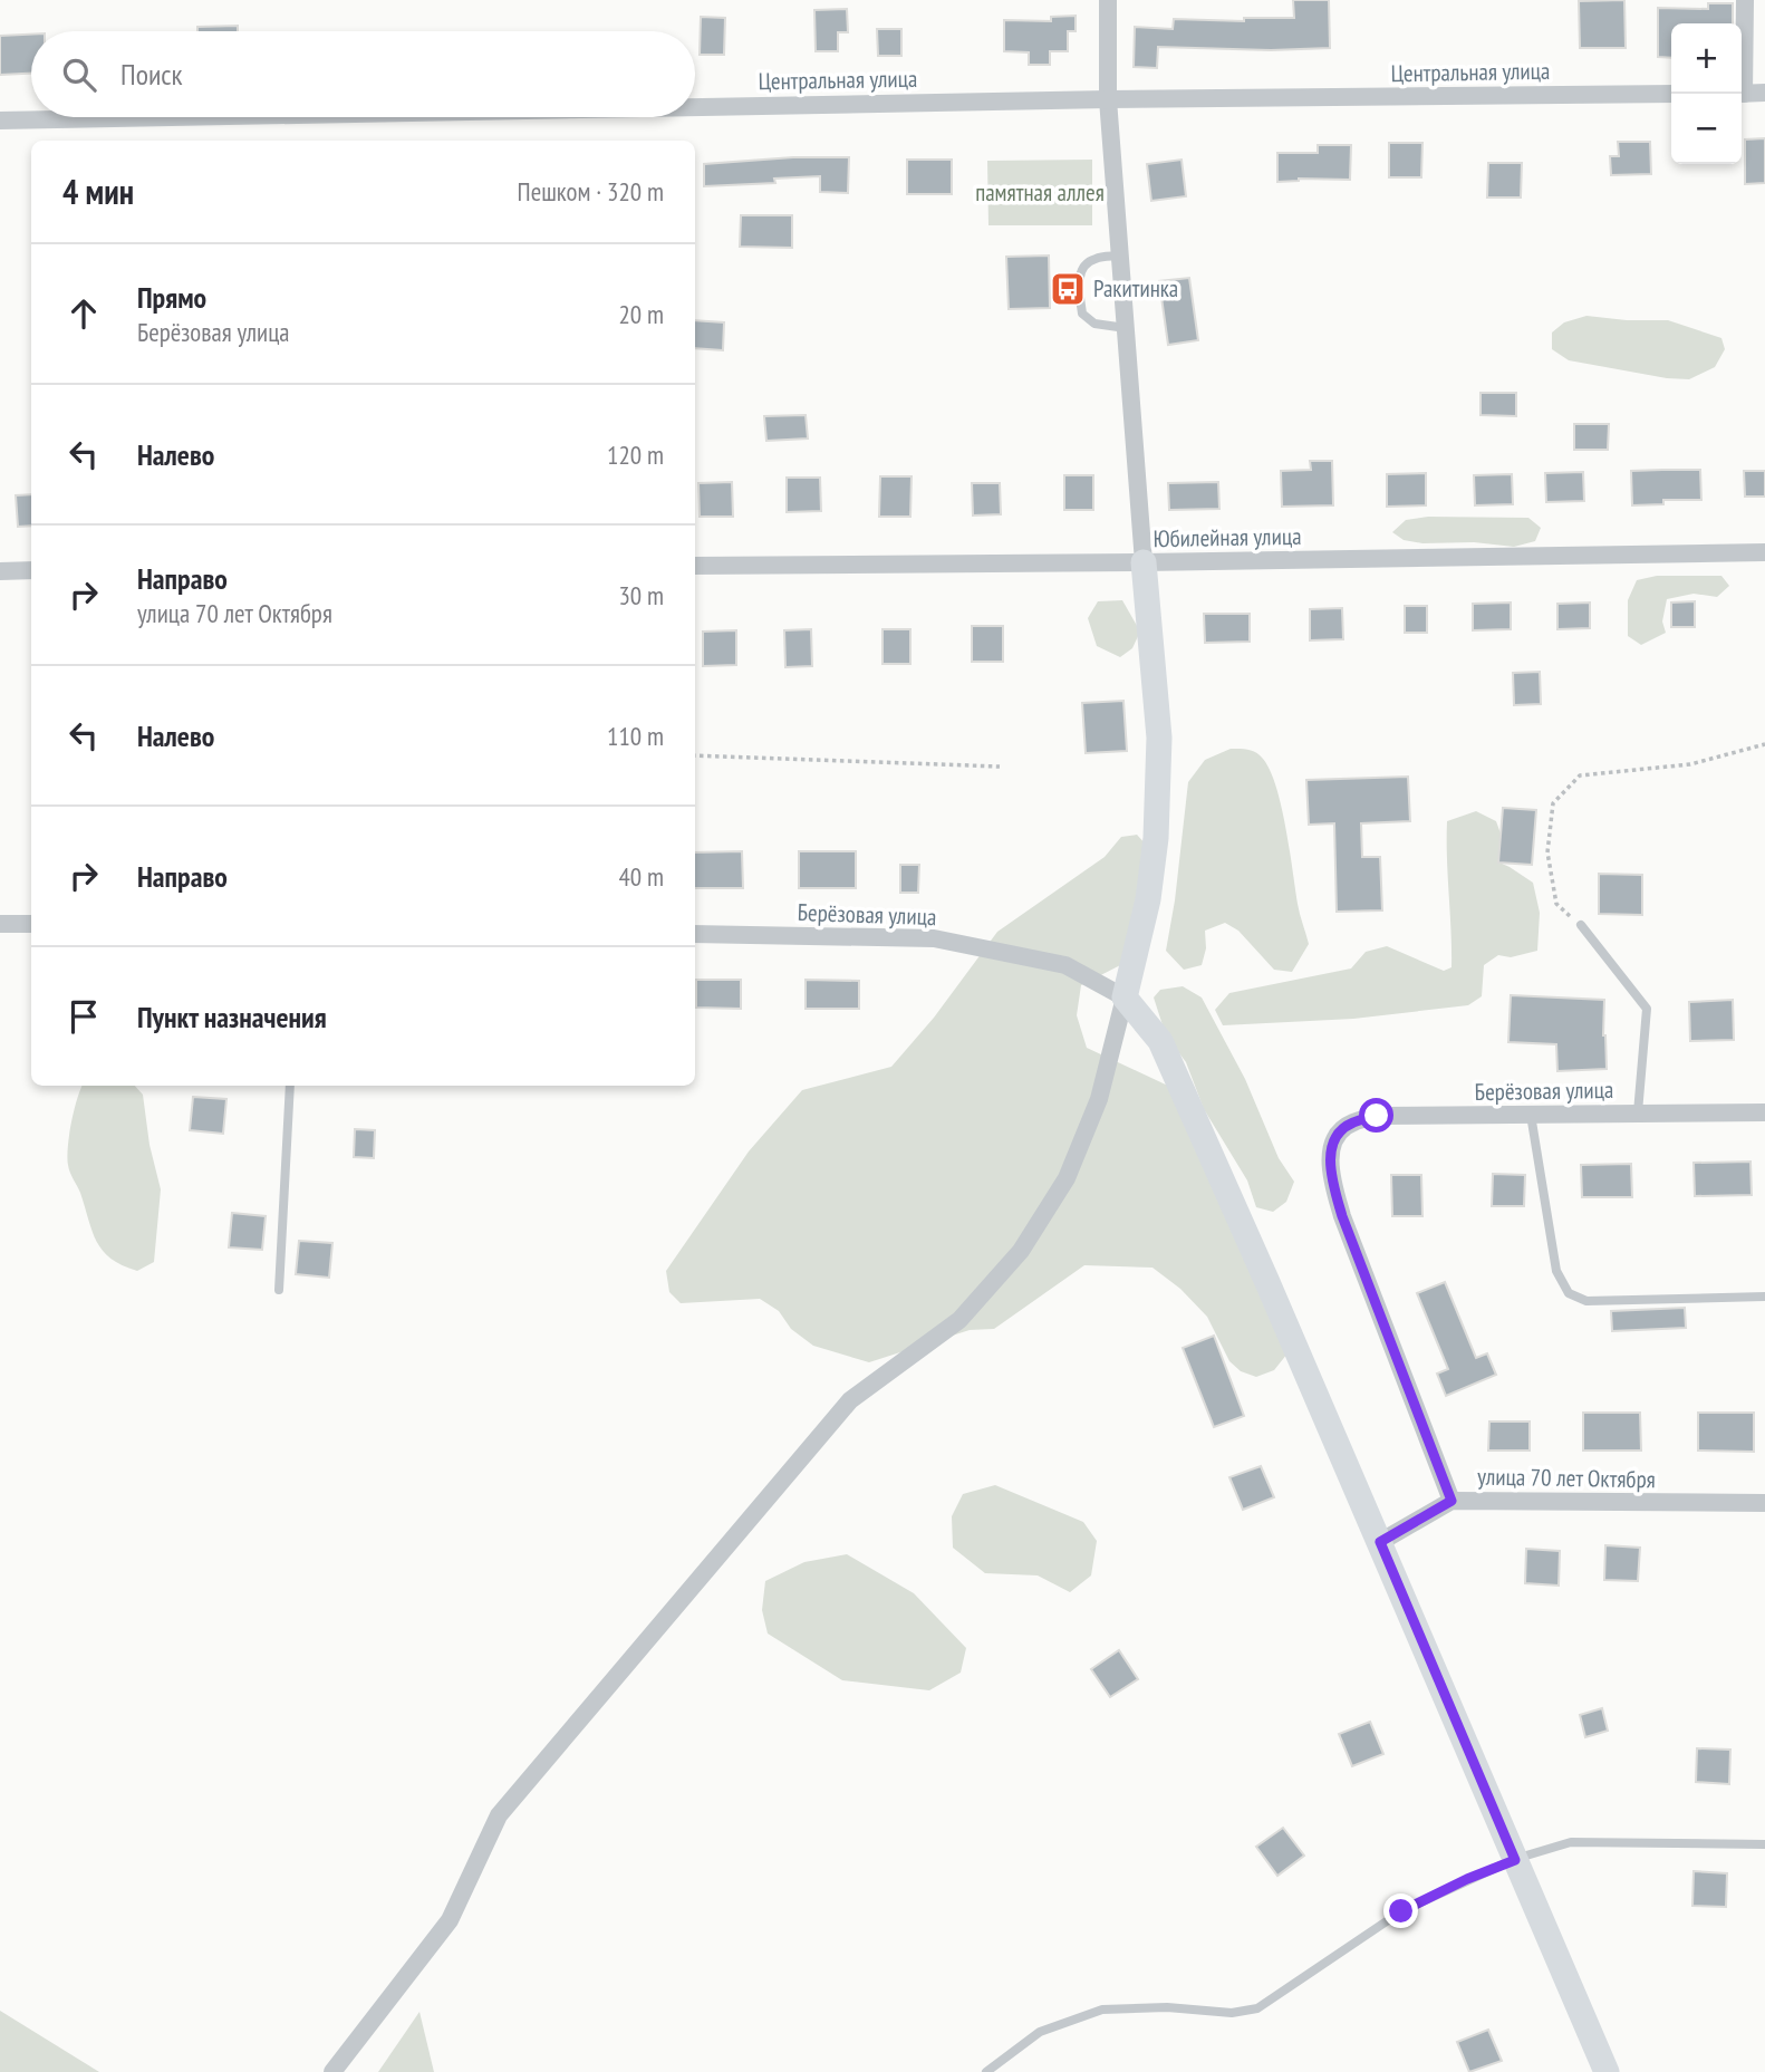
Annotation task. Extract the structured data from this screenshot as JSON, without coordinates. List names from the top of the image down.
{
  "streets": {
    "street": [
      "Центральная улица",
      "Юбилейная улица",
      "Берёзовая улица",
      "улица 70 лет Октября"
    ]
  },
  "crossings": [
    ["Берёзовая улица", "улица 70 лет Октября"]
  ],
  "parks": ["памятная аллея"],
  "places": {
    "bus stop": ["Ракитинка"]
  },
  "page": {
    "map_buttons": ["+", "−"],
    "search": "Поиск",
    "heading": ["4 мин", "Пешком · 320 m"],
    "list": [
      ["Прямо", "Берёзовая улица", "20 m"],
      ["Налево", "120 m"],
      ["Направо", "улица 70 лет Октября", "30 m"],
      ["Налево", "110 m"],
      ["Направо", "40 m"],
      "Пункт назначения"
    ]
  }
}
